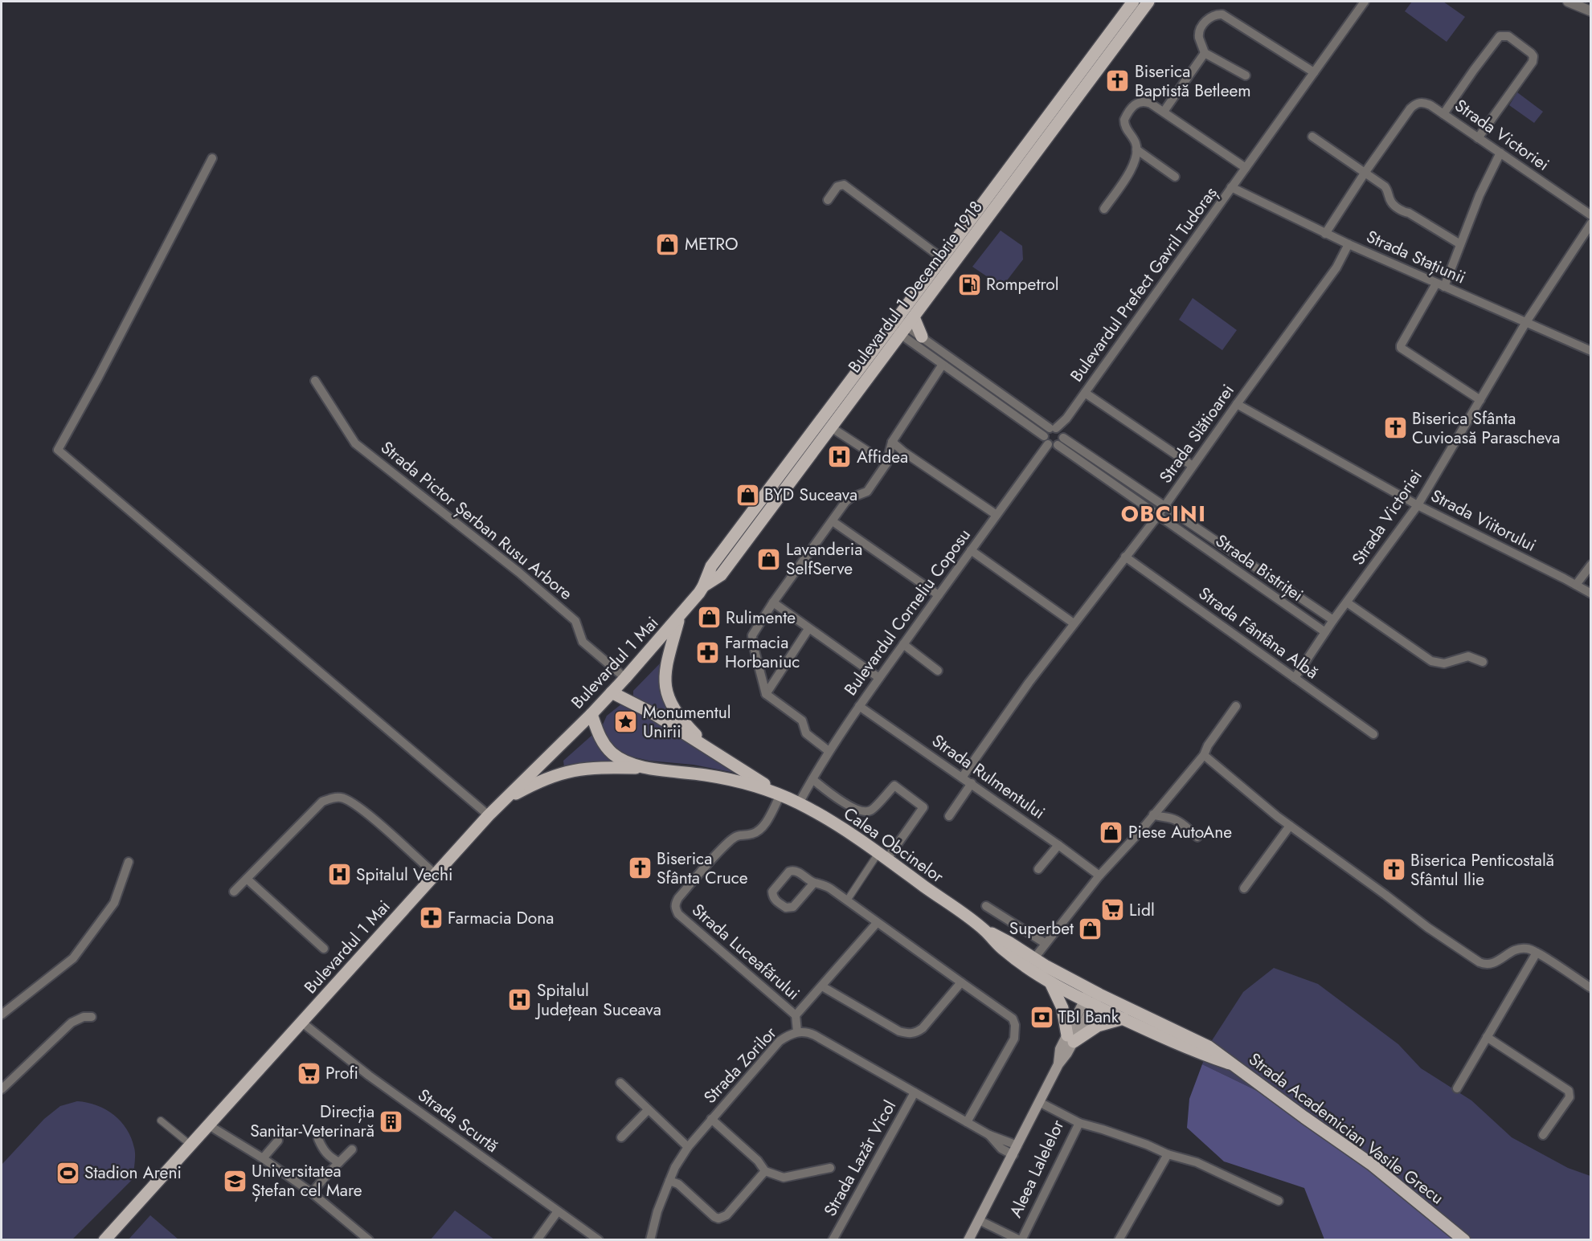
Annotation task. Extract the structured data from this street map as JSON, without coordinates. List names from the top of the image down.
{
  "streets": {
    "main road": [
      "Bulevardul 1 Decembrie 1918",
      "Bulevardul 1 Mai",
      "Calea Obcinelor",
      "Strada Academician Vasile Grecu"
    ],
    "street": [
      "Strada Victoriei",
      "Strada Stațiunii",
      "Bulevardul Prefect Gavril Tudoraș",
      "Strada Slătioarei",
      "Strada Pictor Șerban Rusu Arbore",
      "Strada Viitorului",
      "Strada Bistriței",
      "Bulevardul Corneliu Coposu",
      "Strada Fântâna Albă",
      "Strada Rulmentului",
      "Strada Luceafărului",
      "Strada Zorilor",
      "Strada Scurtă",
      "Strada Lazăr Vicol",
      "Aleea Lalelelor"
    ]
  },
  "crossings": [
    ["Strada Victoriei", "Strada Stațiunii"],
    ["Strada Victoriei", "Strada Viitorului"],
    ["Strada Victoriei", "Strada Bistriței"],
    ["Strada Victoriei", "Strada Fântâna Albă"],
    ["Strada Stațiunii", "Bulevardul Prefect Gavril Tudoraș"],
    ["Strada Stațiunii", "Strada Slătioarei"],
    ["Bulevardul Prefect Gavril Tudoraș", "Strada Bistriței"],
    ["Bulevardul Prefect Gavril Tudoraș", "Bulevardul Corneliu Coposu"],
    ["Bulevardul 1 Decembrie 1918", "Strada Bistriței"],
    ["Bulevardul 1 Decembrie 1918", "Bulevardul 1 Mai"],
    ["Strada Slătioarei", "Strada Viitorului"],
    ["Strada Slătioarei", "Strada Bistriței"],
    ["Strada Slătioarei", "Strada Fântâna Albă"],
    ["Strada Slătioarei", "Strada Rulmentului"],
    ["Strada Pictor Șerban Rusu Arbore", "Bulevardul 1 Mai"],
    ["Strada Bistriței", "Bulevardul Corneliu Coposu"],
    ["Bulevardul Corneliu Coposu", "Strada Rulmentului"],
    ["Bulevardul Corneliu Coposu", "Calea Obcinelor"],
    ["Bulevardul 1 Mai", "Calea Obcinelor"],
    ["Bulevardul 1 Mai", "Strada Scurtă"],
    ["Calea Obcinelor", "Strada Luceafărului"],
    ["Calea Obcinelor", "Strada Academician Vasile Grecu"],
    ["Strada Luceafărului", "Strada Zorilor"],
    ["Strada Zorilor", "Strada Lazăr Vicol"]
  ],
  "districts": ["OBCINI"],
  "places": {
    "church": [
      "Biserica Baptistă Betleem",
      "Biserica Sfânta Cuvioasă Parascheva",
      "Biserica Sfânta Cruce",
      "Biserica Penticostală Sfântul Ilie"
    ],
    "shop": [
      "METRO",
      "BYD Suceava",
      "Lavanderia SelfServe",
      "Rulimente",
      "Piese AutoAne",
      "Superbet"
    ],
    "fuel station": ["Rompetrol"],
    "hospital": ["Affidea", "Spitalul Vechi", "Spitalul Județean Suceava"],
    "pharmacy": ["Farmacia Horbaniuc", "Farmacia Dona"],
    "place": ["Monumentul Unirii"],
    "supermarket": ["Lidl", "Profi"],
    "bank": ["TBI Bank"],
    "building": ["Direcția Sanitar-Veterinară"],
    "sports": ["Stadion Areni"],
    "school or university": ["Universitatea Ștefan cel Mare"]
  }
}
